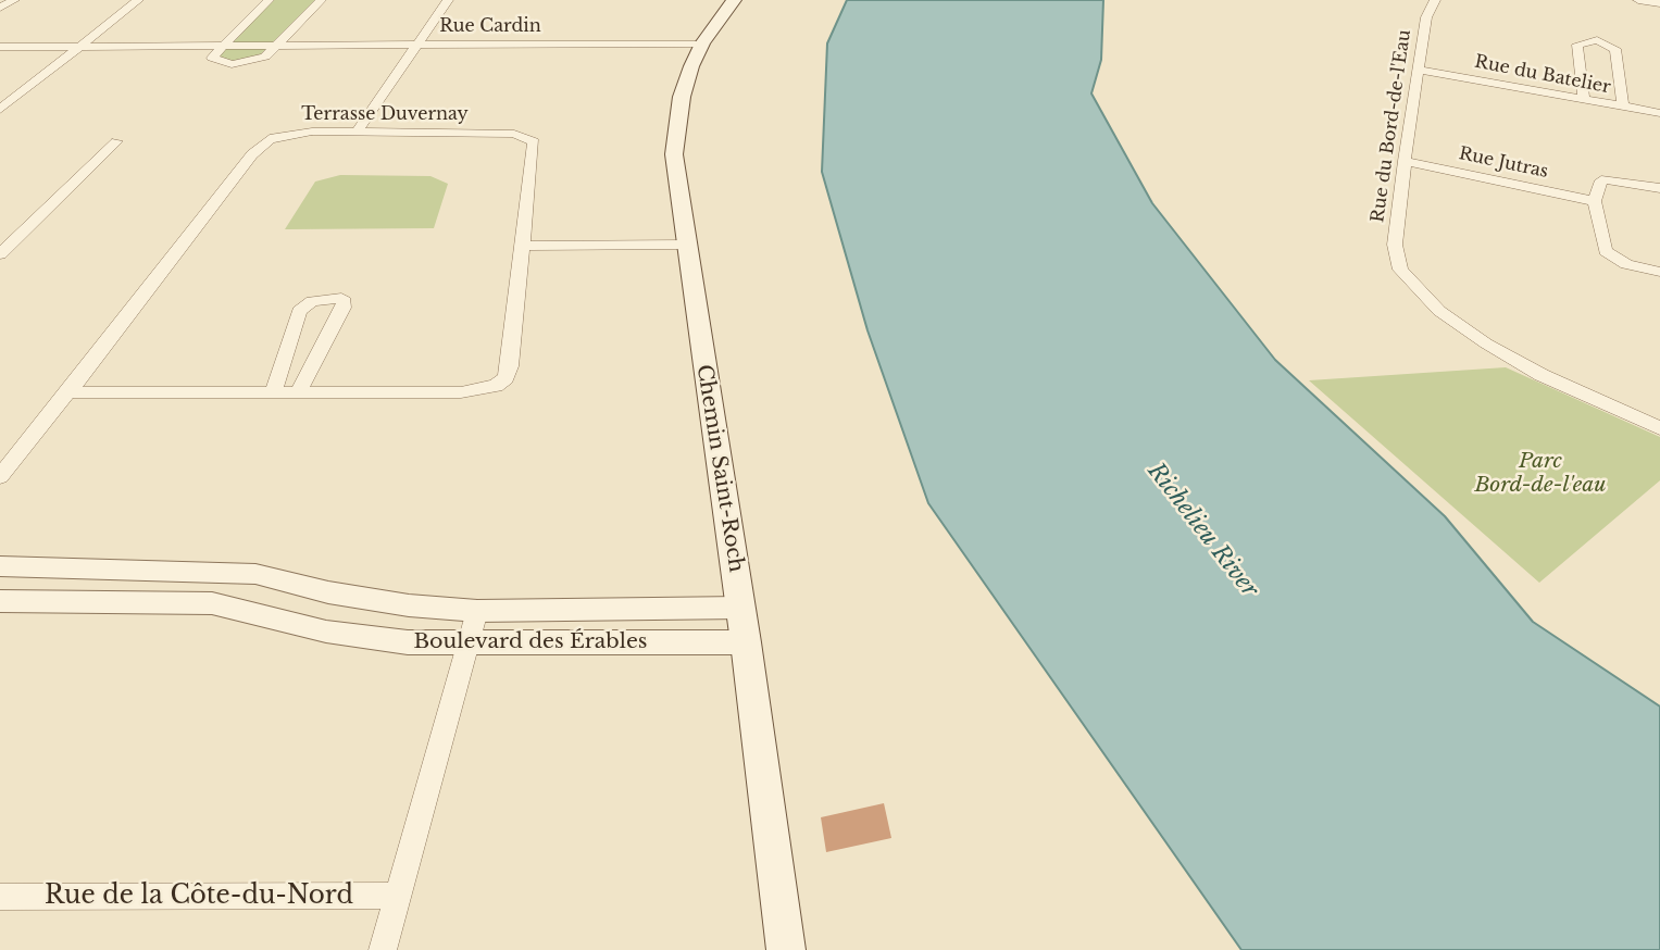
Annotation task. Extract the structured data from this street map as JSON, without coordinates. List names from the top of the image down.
{
  "streets": {
    "main road": ["Chemin Saint-Roch"],
    "street": [
      "Rue Cardin",
      "Rue du Batelier",
      "Terrasse Duvernay",
      "Rue du Bord-de-l'Eau",
      "Rue Jutras",
      "Boulevard des Érables",
      "Rue de la Côte-du-Nord"
    ]
  },
  "crossings": [
    ["Rue Cardin", "Chemin Saint-Roch"],
    ["Rue du Batelier", "Rue du Bord-de-l'Eau"],
    ["Rue du Bord-de-l'Eau", "Rue Jutras"],
    ["Chemin Saint-Roch", "Boulevard des Érables"]
  ],
  "water": ["Richelieu River"],
  "parks": ["Parc Bord-de-l'eau"]
}
